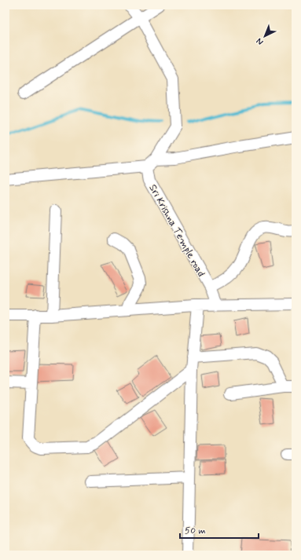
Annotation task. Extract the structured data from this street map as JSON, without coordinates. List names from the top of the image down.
{
  "streets": {
    "street": ["Sri Krishna Temple road"]
  },
  "scale_bar": "50 m",
  "north": "bottom left"
}
